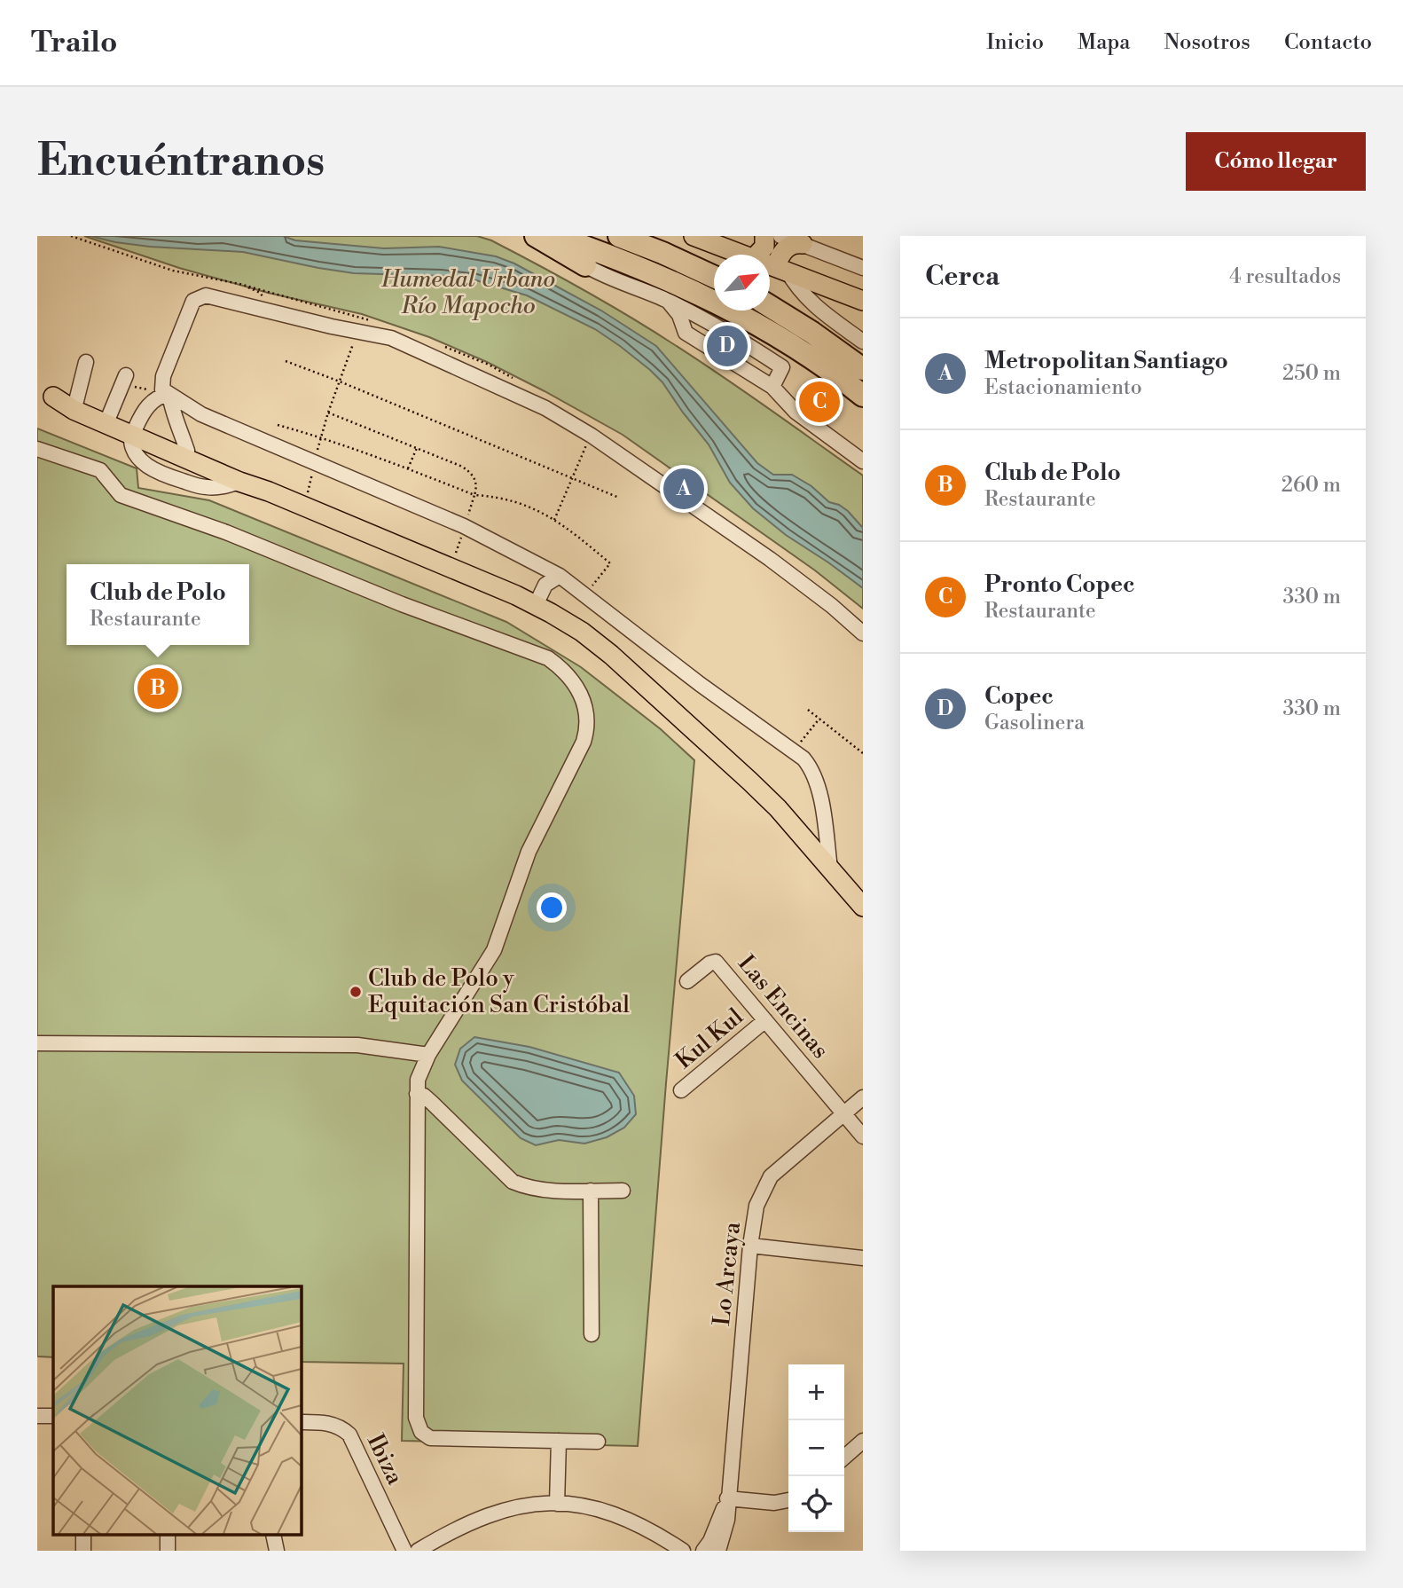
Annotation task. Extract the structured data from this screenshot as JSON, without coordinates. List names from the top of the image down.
{
  "streets": {
    "street": [
      "Las Encinas",
      "Kul Kul",
      "Lo Arcaya",
      "Ibiza"
    ]
  },
  "crossings": [
    ["Las Encinas", "Kul Kul"],
    ["Las Encinas", "Lo Arcaya"]
  ],
  "parks": ["Humedal Urbano Río Mapocho"],
  "places": ["Club de Polo y Equitación San Cristóbal"],
  "north": "top right",
  "page": {
    "header": "Trailo",
    "nav": [
      "Inicio",
      "Mapa",
      "Nosotros",
      "Contacto"
    ],
    "buttons": "Cómo llegar",
    "title": "Encuéntranos",
    "heading": ["Cerca", "4 resultados"],
    "list": [
      {
        "mark": "A",
        "name": "Metropolitan Santiago",
        "note": "Estacionamiento",
        "value": "250 m"
      },
      {
        "mark": "B",
        "name": "Club de Polo",
        "note": "Restaurante",
        "value": "260 m"
      },
      {
        "mark": "C",
        "name": "Pronto Copec",
        "note": "Restaurante",
        "value": "330 m"
      },
      {
        "mark": "D",
        "name": "Copec",
        "note": "Gasolinera",
        "value": "330 m"
      }
    ],
    "pins": [
      "D",
      "C",
      "A",
      "B"
    ],
    "popup": ["Club de Polo", "Restaurante"],
    "map_buttons": ["+", "−"]
  }
}
